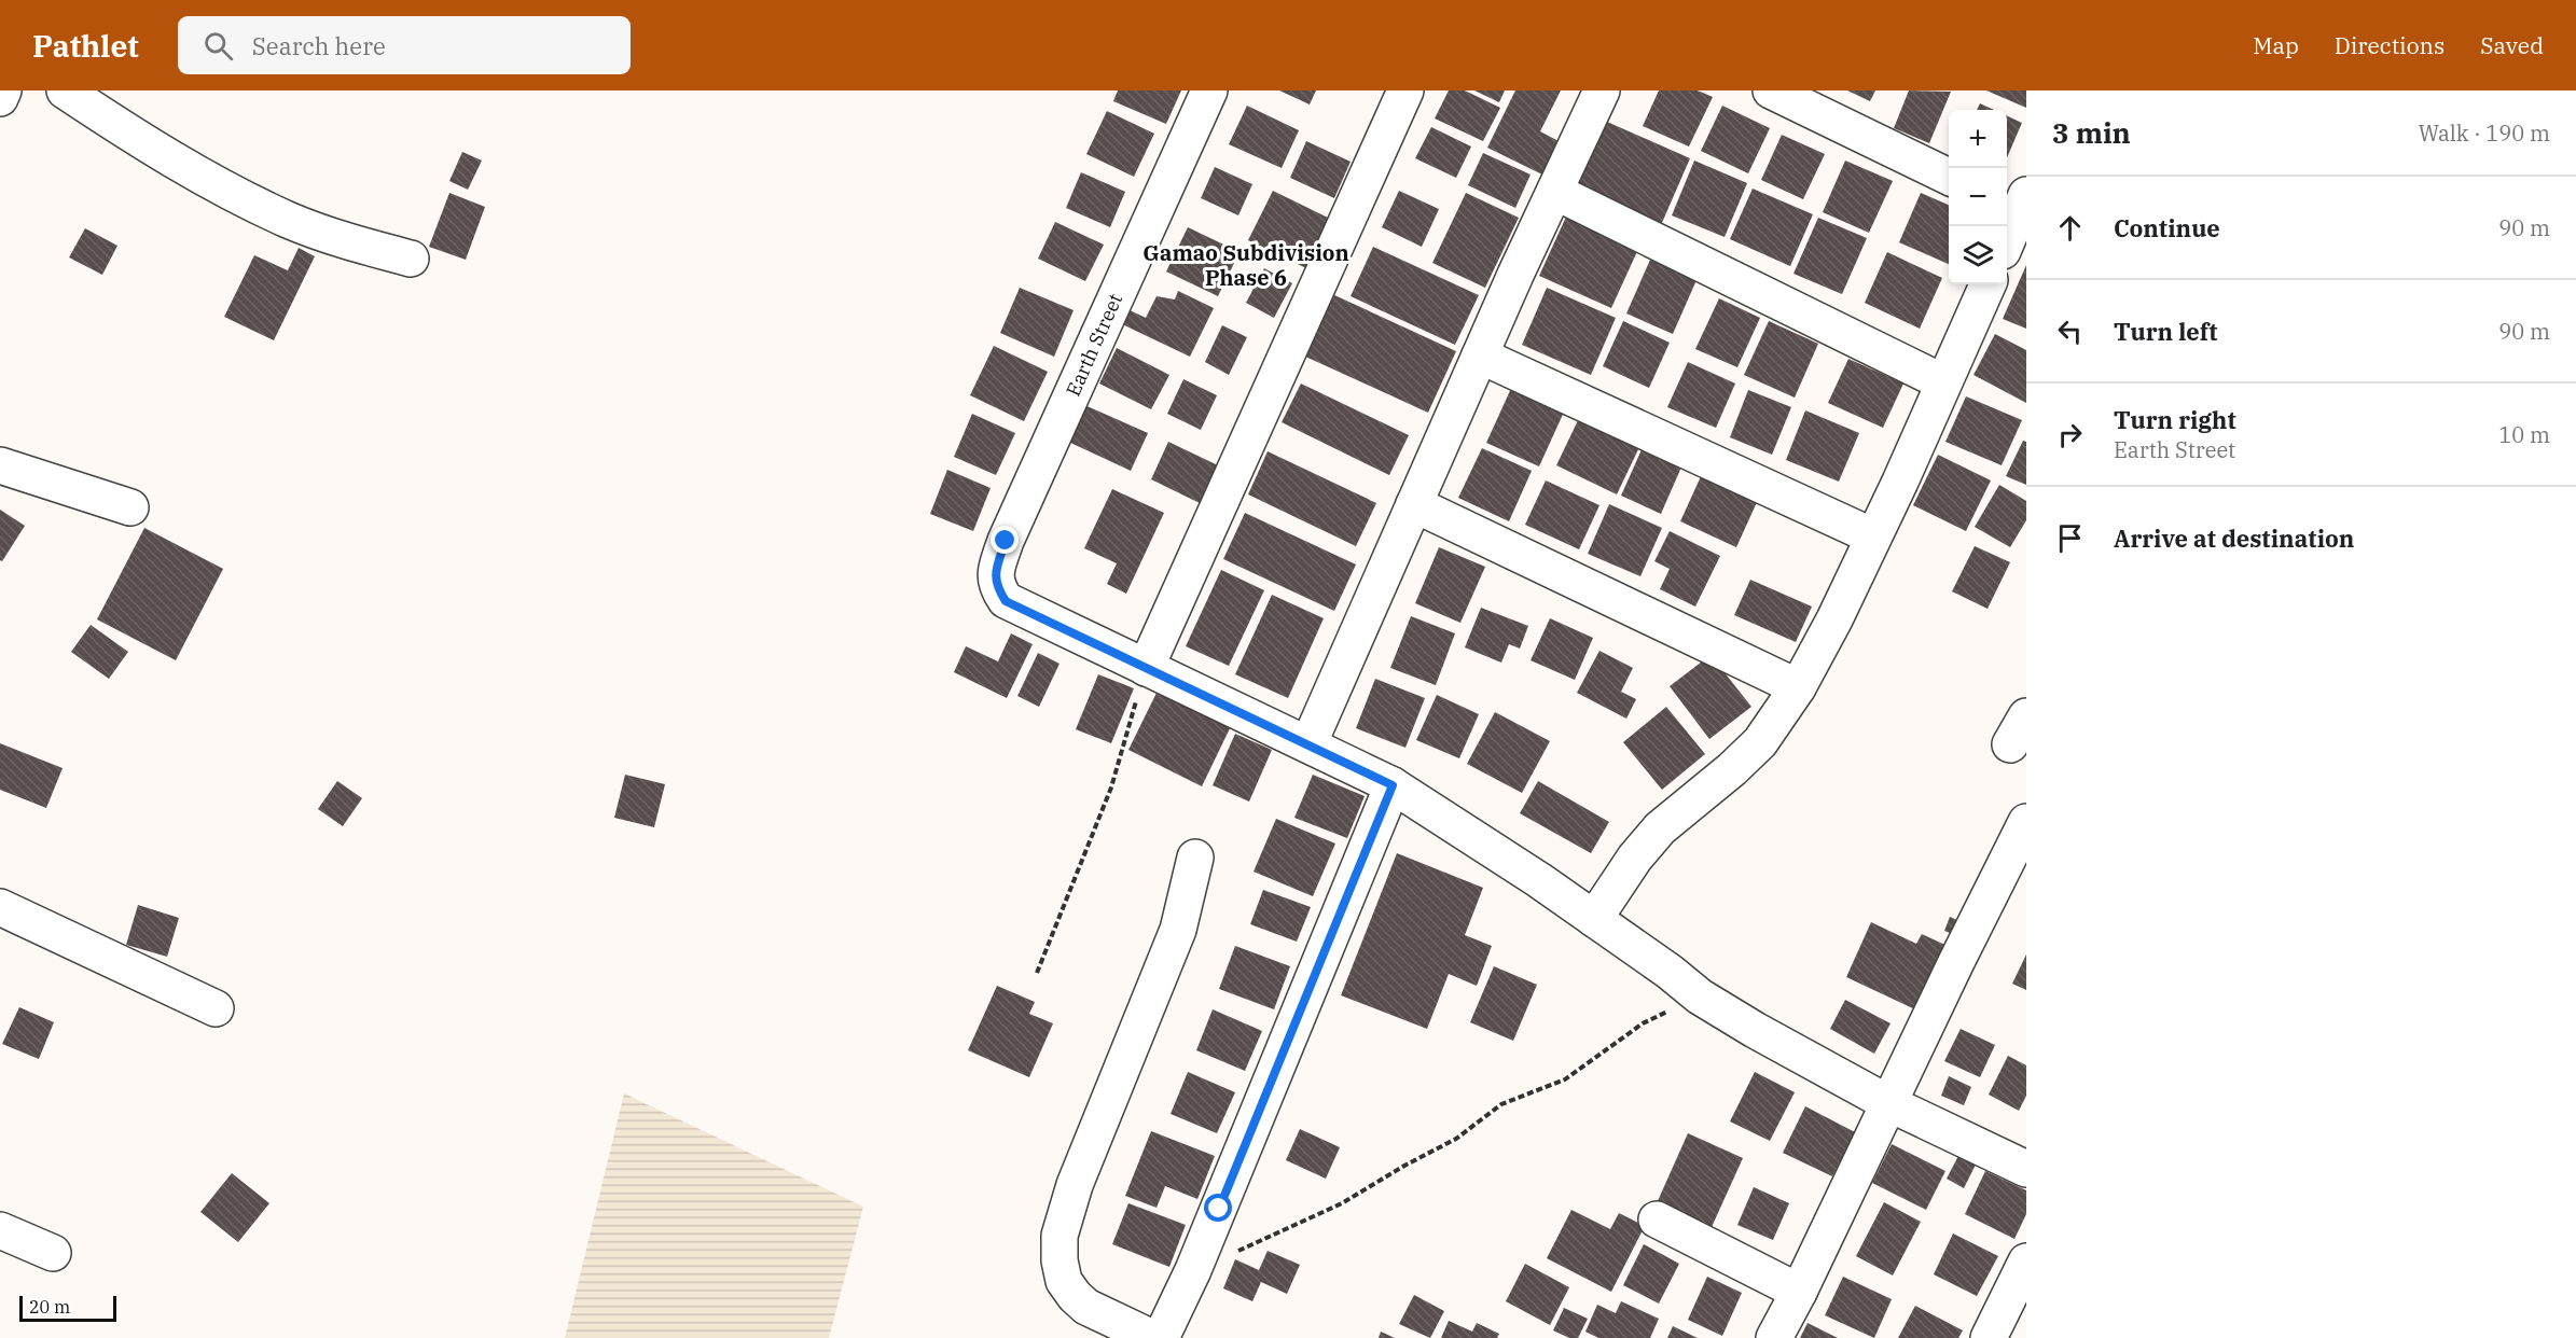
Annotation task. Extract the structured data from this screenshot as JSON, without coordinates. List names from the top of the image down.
{
  "streets": {
    "street": ["Earth Street"]
  },
  "districts": ["Gamao Subdivision Phase 6"],
  "scale_bar": "20 m",
  "page": {
    "header": "Pathlet",
    "search": "Search here",
    "nav": ["Map", "Directions", "Saved"],
    "heading": ["3 min", "Walk · 190 m"],
    "map_buttons": ["+", "−"],
    "list": [
      ["Continue", "90 m"],
      ["Turn left", "90 m"],
      ["Turn right", "Earth Street", "10 m"],
      "Arrive at destination"
    ],
    "scale": "20 m"
  }
}
